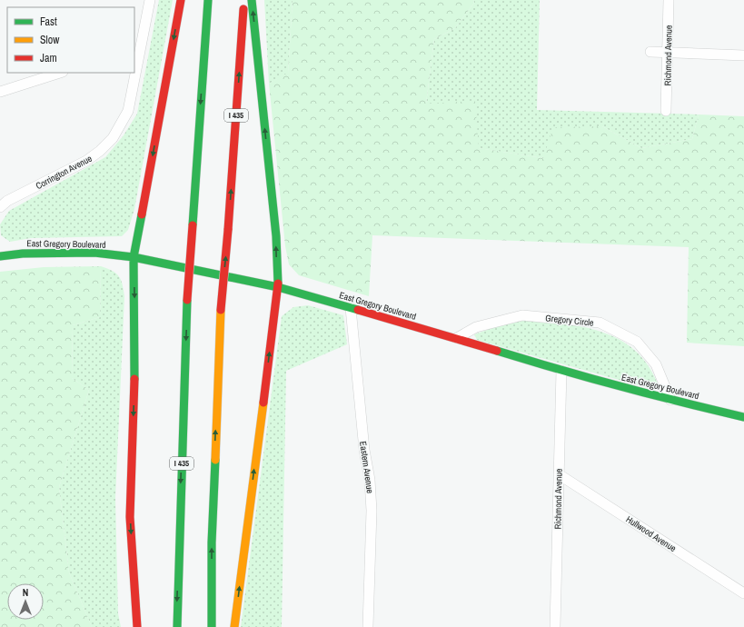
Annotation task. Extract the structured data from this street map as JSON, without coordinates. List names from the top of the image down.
{
  "streets": {
    "main road": ["I 435", "East Gregory Boulevard"],
    "street": [
      "Richmond Avenue",
      "Corrington Avenue",
      "Gregory Circle",
      "Eastern Avenue",
      "Hullwood Avenue"
    ]
  },
  "crossings": [
    ["Richmond Avenue", "East Gregory Boulevard"],
    ["Richmond Avenue", "Hullwood Avenue"],
    ["East Gregory Boulevard", "Gregory Circle"],
    ["East Gregory Boulevard", "Eastern Avenue"]
  ],
  "legend": ["Fast", "Slow", "Jam"],
  "north": "top"
}
